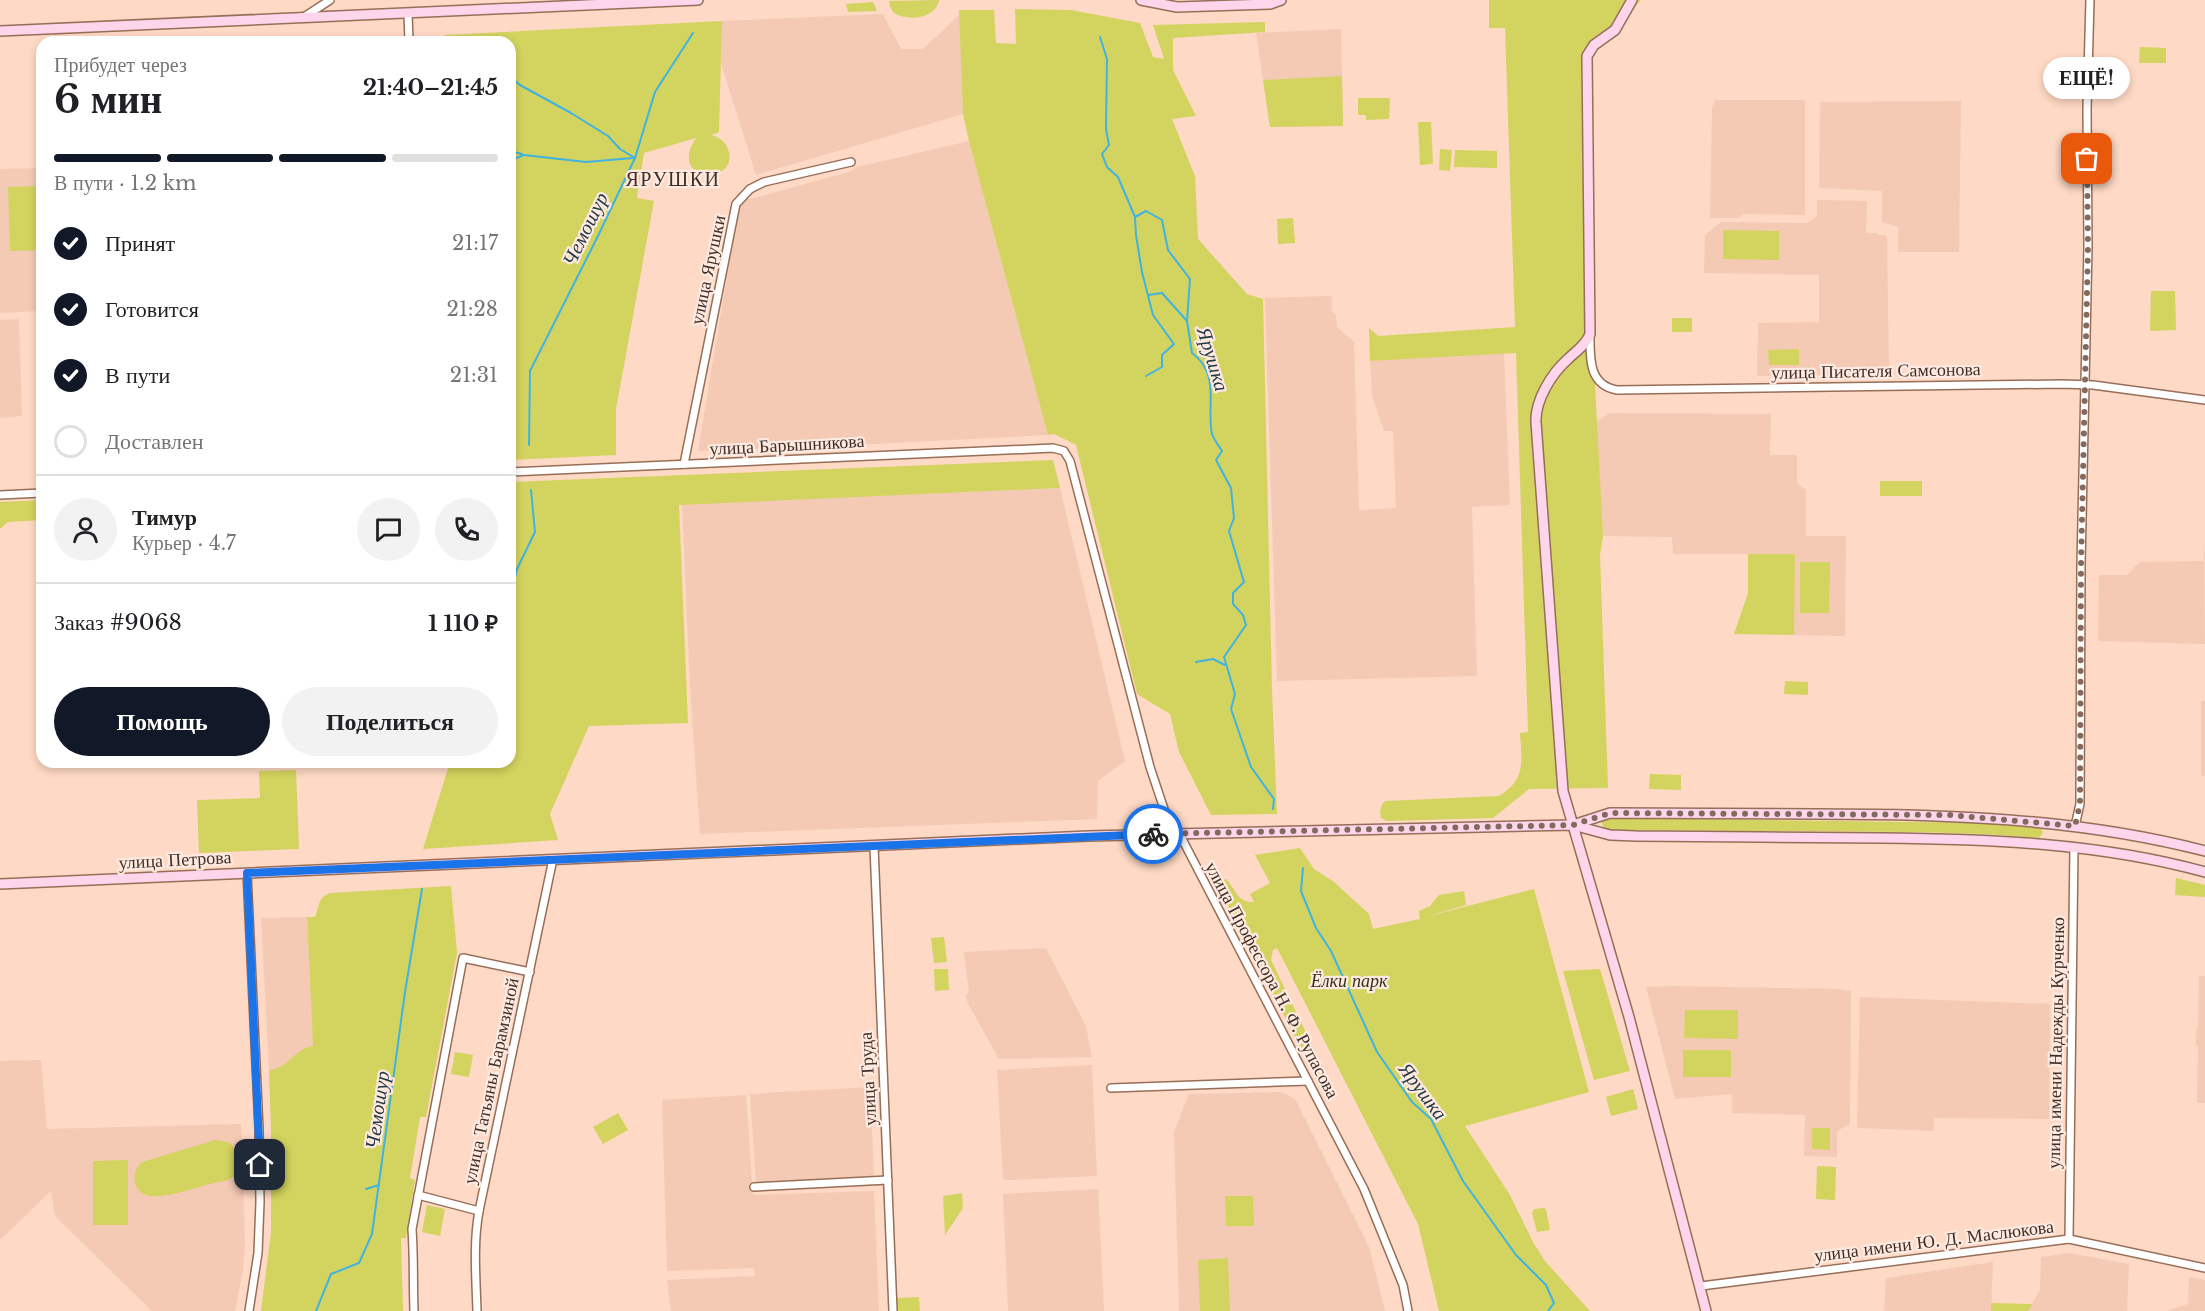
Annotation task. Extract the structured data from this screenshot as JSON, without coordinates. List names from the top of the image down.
{
  "streets": {
    "main road": ["улица Петрова"],
    "street": [
      "улица Ярушки",
      "улица Писателя Самсонова",
      "улица Барышникова",
      "улица Профессора Н. Ф. Рупасова",
      "улица имени Надежды Курченко",
      "улица Труда",
      "улица Татьяны Барамзиной",
      "улица имени Ю. Д. Маслюкова"
    ]
  },
  "crossings": [
    ["улица Ярушки", "улица Барышникова"],
    ["улица Барышникова", "улица Профессора Н. Ф. Рупасова"],
    ["улица Петрова", "улица Профессора Н. Ф. Рупасова"],
    ["улица Петрова", "улица Труда"],
    ["улица Петрова", "улица Татьяны Барамзиной"],
    ["улица имени Надежды Курченко", "улица имени Ю. Д. Маслюкова"]
  ],
  "districts": ["ЯРУШКИ"],
  "water": ["Чемошур", "Ярушка"],
  "parks": ["Ёлки парк"],
  "places": ["ЕЩЁ!"],
  "page": {
    "heading": ["6 мин", "Прибудет через", "21:40–21:45"],
    "panel": [
      "Тимур",
      "Курьер · 4.7",
      "Заказ #9068",
      "1 110 ₽"
    ],
    "bubble": "ЕЩЁ!",
    "bar": "В пути · 1.2 km",
    "list": [
      ["Принят", "21:17"],
      ["Готовится", "21:28"],
      ["В пути", "21:31"],
      "Доставлен"
    ],
    "buttons": ["Помощь", "Поделиться"]
  }
}
